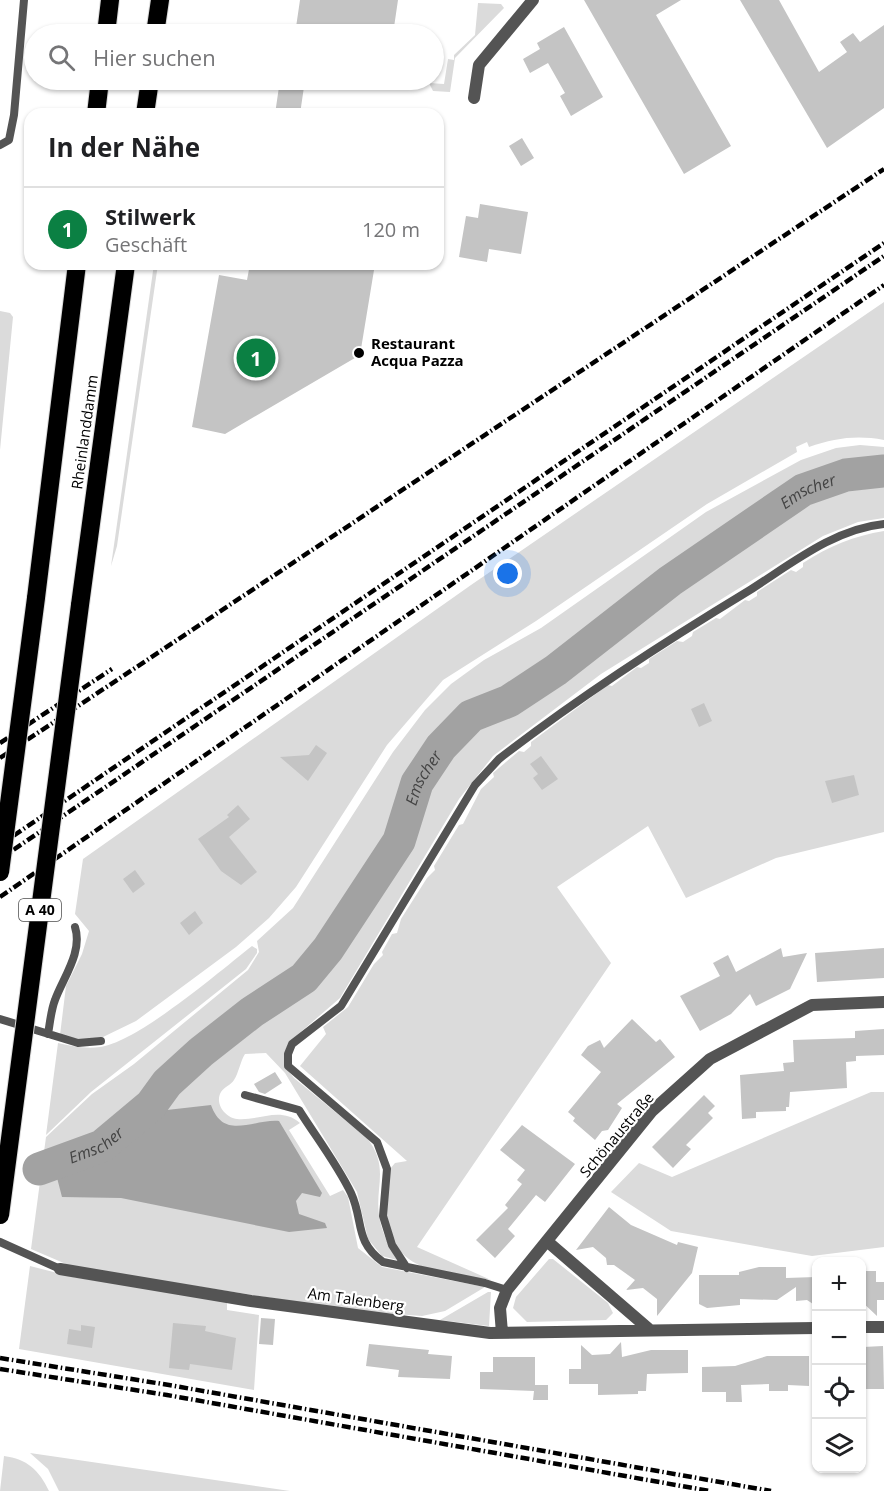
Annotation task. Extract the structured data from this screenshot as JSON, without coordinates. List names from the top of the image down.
{
  "streets": {
    "highway": ["Rheinlanddamm", "A 40"],
    "street": ["Schönaustraße", "Am Talenberg"]
  },
  "crossings": [
    ["Schönaustraße", "Am Talenberg"]
  ],
  "water": ["Emscher"],
  "places": ["Restaurant Acqua Pazza"],
  "page": {
    "search": "Hier suchen",
    "heading": "In der Nähe",
    "list": [
      {
        "mark": "1",
        "name": "Stilwerk",
        "note": "Geschäft",
        "value": "120 m"
      }
    ],
    "pins": "1",
    "map_buttons": ["+", "−"]
  }
}
